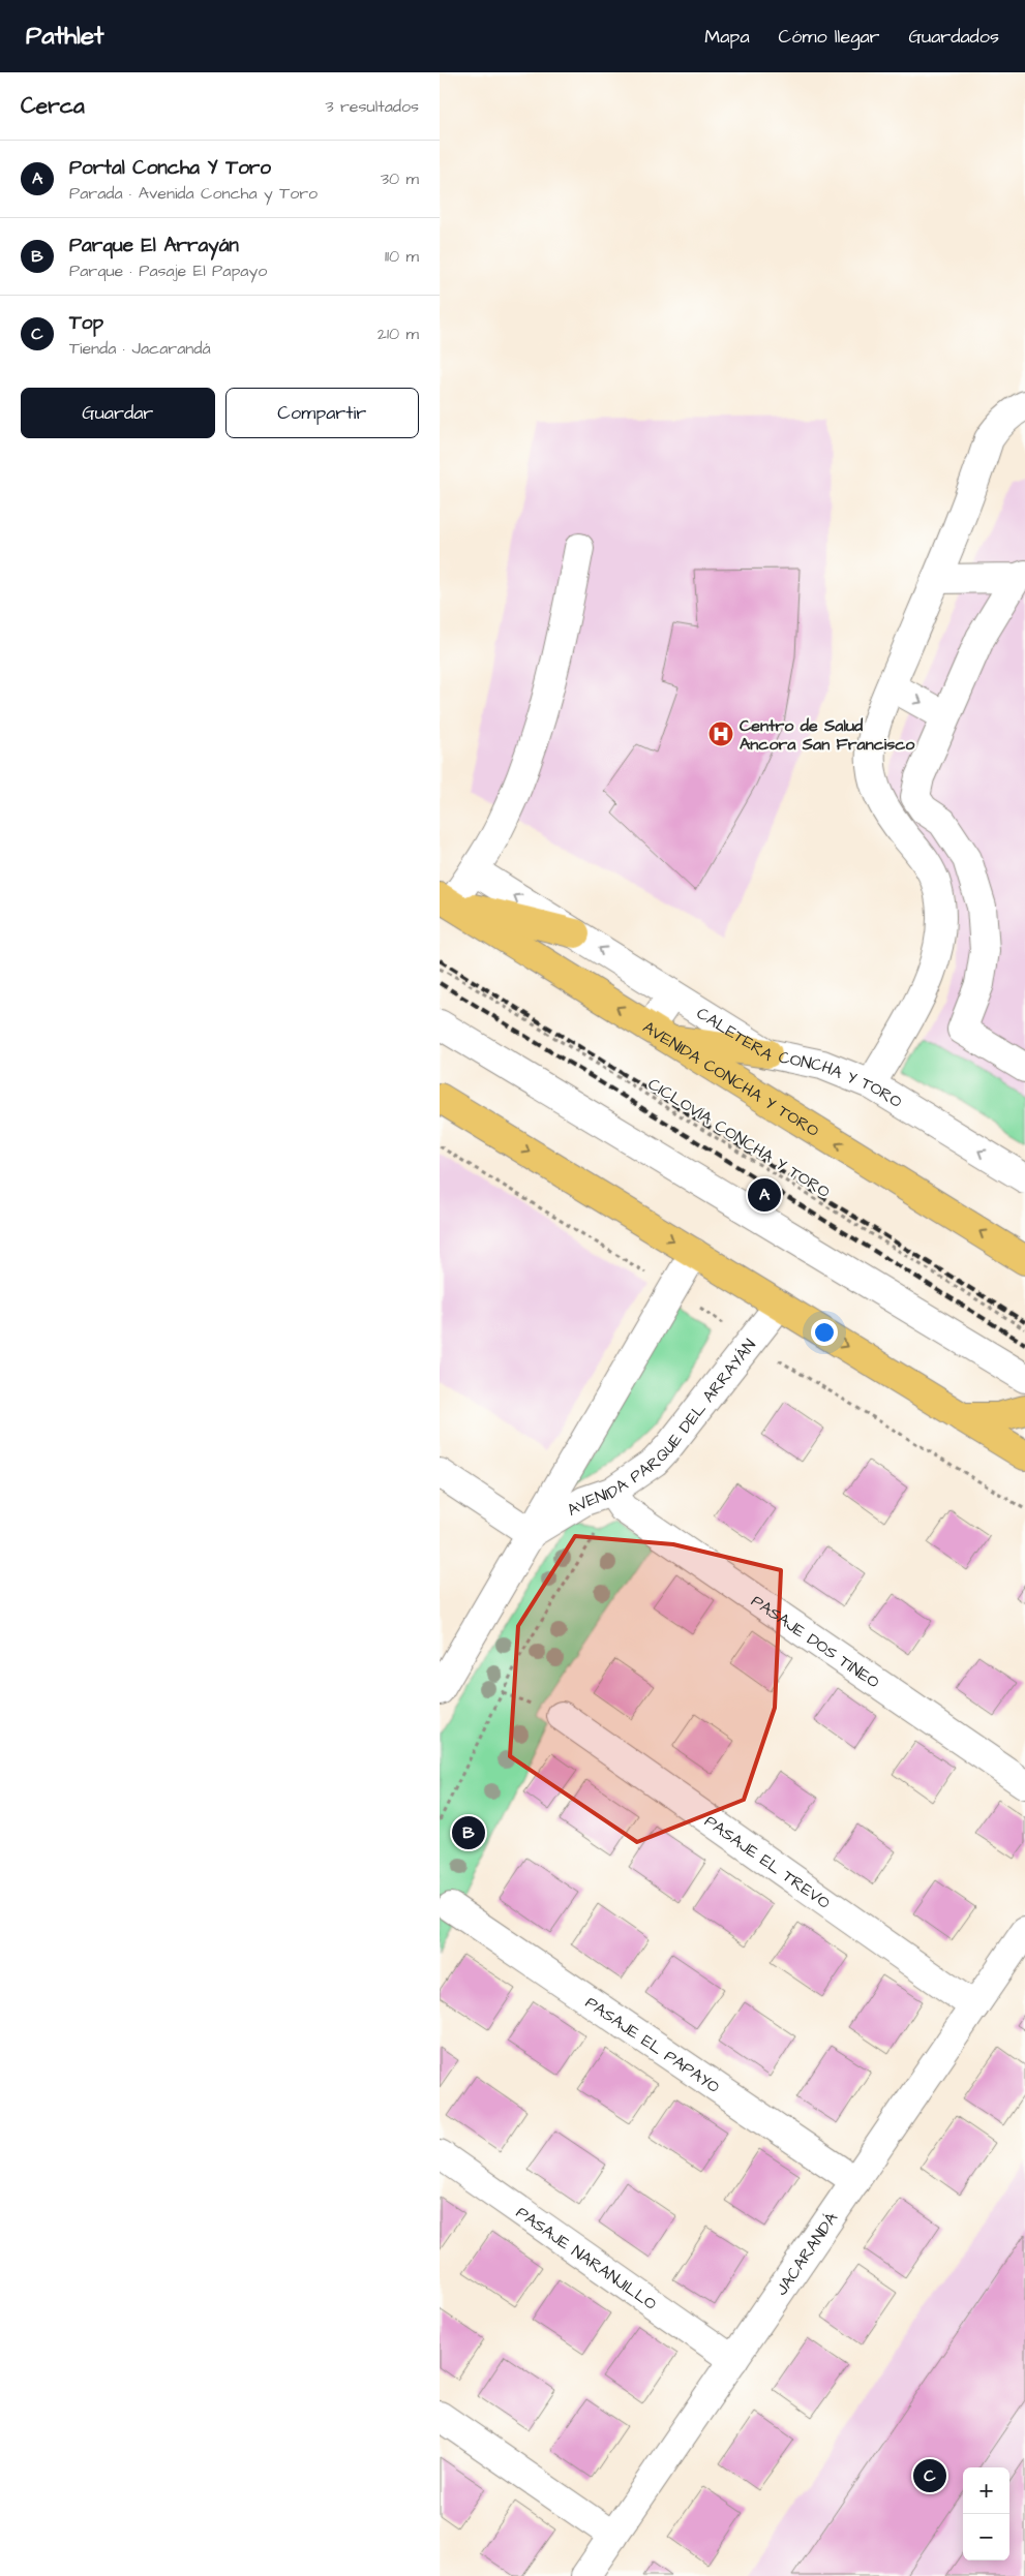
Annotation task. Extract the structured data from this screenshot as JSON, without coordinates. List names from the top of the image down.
{
  "streets": {
    "main road": ["AVENIDA CONCHA Y TORO"],
    "street": [
      "CALETERA CONCHA Y TORO",
      "AVENIDA PARQUE DEL ARRAYÁN",
      "PASAJE DOS TINEO",
      "PASAJE EL TREVO",
      "PASAJE EL PAPAYO",
      "JACARANDÁ",
      "PASAJE NARANJILLO"
    ],
    "path": ["CICLOVÍA CONCHA Y TORO"]
  },
  "crossings": [
    ["AVENIDA PARQUE DEL ARRAYÁN", "PASAJE DOS TINEO"],
    ["PASAJE EL TREVO", "JACARANDÁ"],
    ["PASAJE EL PAPAYO", "JACARANDÁ"],
    ["JACARANDÁ", "PASAJE NARANJILLO"]
  ],
  "places": {
    "hospital": ["Centro de Salud Ancora San Francisco"]
  },
  "page": {
    "header": "Pathlet",
    "nav": ["Mapa", "Cómo llegar", "Guardados"],
    "heading": ["Cerca", "3 resultados"],
    "list": [
      {
        "mark": "A",
        "name": "Portal Concha Y Toro",
        "note": "Parada · Avenida Concha y Toro",
        "value": "30 m"
      },
      {
        "mark": "B",
        "name": "Parque El Arrayán",
        "note": "Parque · Pasaje El Papayo",
        "value": "110 m"
      },
      {
        "mark": "C",
        "name": "Top",
        "note": "Tienda · Jacarandá",
        "value": "210 m"
      }
    ],
    "buttons": ["Guardar", "Compartir"],
    "pins": ["A", "B", "C"],
    "map_buttons": ["+", "−"]
  }
}
